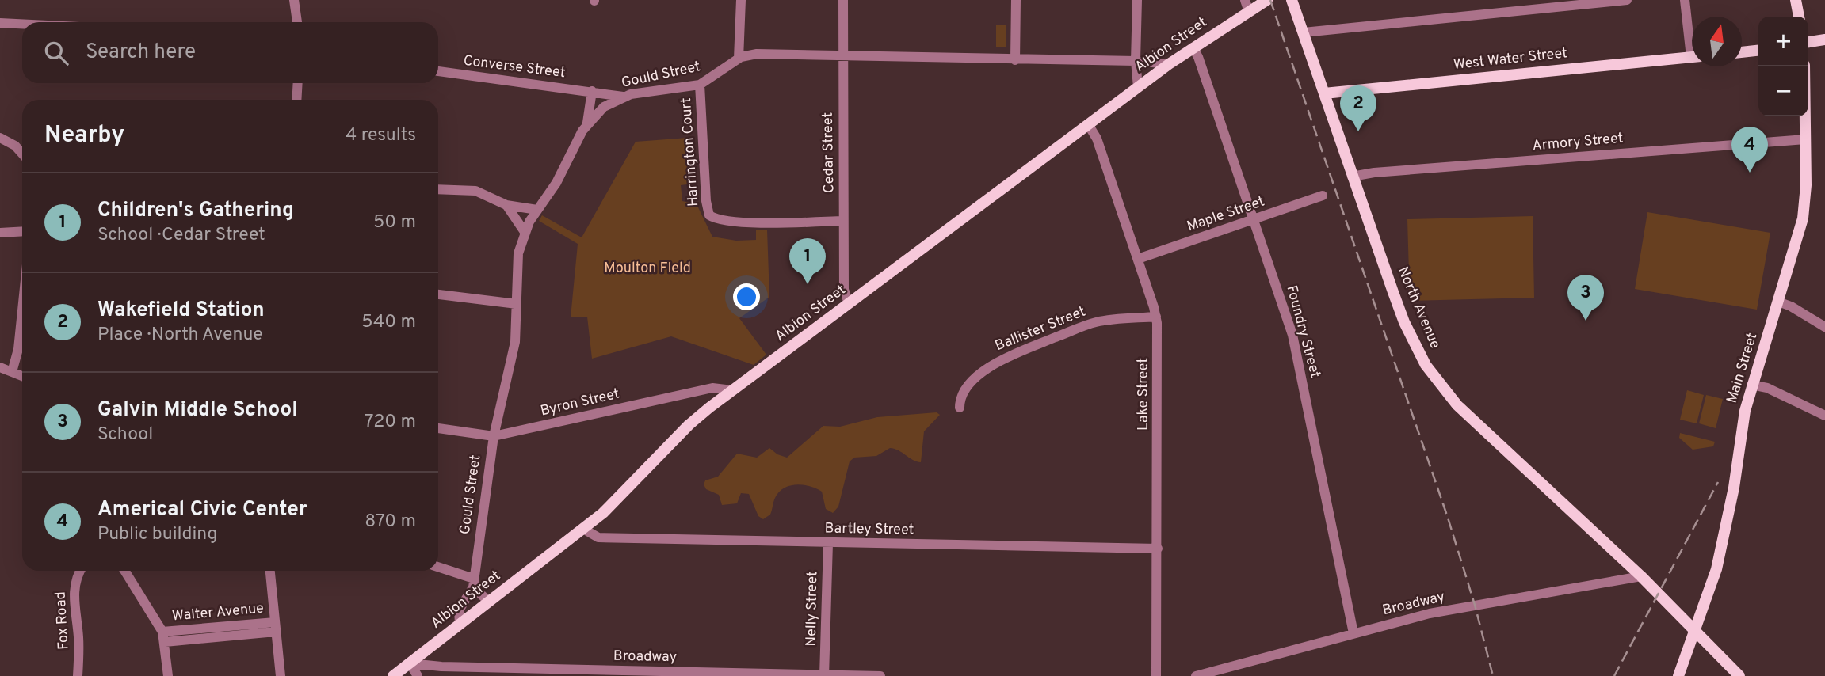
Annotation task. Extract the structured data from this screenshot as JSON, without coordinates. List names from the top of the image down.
{
  "streets": {
    "main road": [
      "Albion Street",
      "West Water Street",
      "North Avenue",
      "Main Street"
    ],
    "street": [
      "Converse Street",
      "Gould Street",
      "Armory Street",
      "Harrington Court",
      "Cedar Street",
      "Maple Street",
      "Ballister Street",
      "Foundry Street",
      "Lake Street",
      "Byron Street",
      "Bartley Street",
      "Broadway",
      "Nelly Street",
      "Walter Avenue",
      "Fox Road"
    ]
  },
  "crossings": [
    ["Albion Street", "Gould Street"],
    ["Albion Street", "Cedar Street"],
    ["Albion Street", "Foundry Street"],
    ["Albion Street", "Lake Street"],
    ["Albion Street", "Byron Street"],
    ["Albion Street", "Bartley Street"],
    ["Albion Street", "Broadway"],
    ["West Water Street", "North Avenue"],
    ["Converse Street", "Gould Street"],
    ["Gould Street", "Harrington Court"],
    ["Gould Street", "Cedar Street"],
    ["Gould Street", "Byron Street"],
    ["Armory Street", "North Avenue"],
    ["Armory Street", "Main Street"],
    ["Harrington Court", "Cedar Street"],
    ["Maple Street", "Foundry Street"],
    ["Maple Street", "Lake Street"],
    ["North Avenue", "Main Street"],
    ["North Avenue", "Broadway"],
    ["Ballister Street", "Lake Street"],
    ["Foundry Street", "Broadway"],
    ["Lake Street", "Bartley Street"],
    ["Bartley Street", "Nelly Street"],
    ["Broadway", "Nelly Street"]
  ],
  "parks": ["Moulton Field"],
  "north": "top",
  "page": {
    "map_buttons": ["+", "−"],
    "search": "Search here",
    "pins": [
      "2",
      "4",
      "1",
      "3"
    ],
    "heading": ["Nearby", "4 results"],
    "list": [
      {
        "mark": "1",
        "name": "Children's Gathering",
        "note": "School · Cedar Street",
        "value": "50 m"
      },
      {
        "mark": "2",
        "name": "Wakefield Station",
        "note": "Place · North Avenue",
        "value": "540 m"
      },
      {
        "mark": "3",
        "name": "Galvin Middle School",
        "note": "School",
        "value": "720 m"
      },
      {
        "mark": "4",
        "name": "Americal Civic Center",
        "note": "Public building",
        "value": "870 m"
      }
    ]
  }
}
